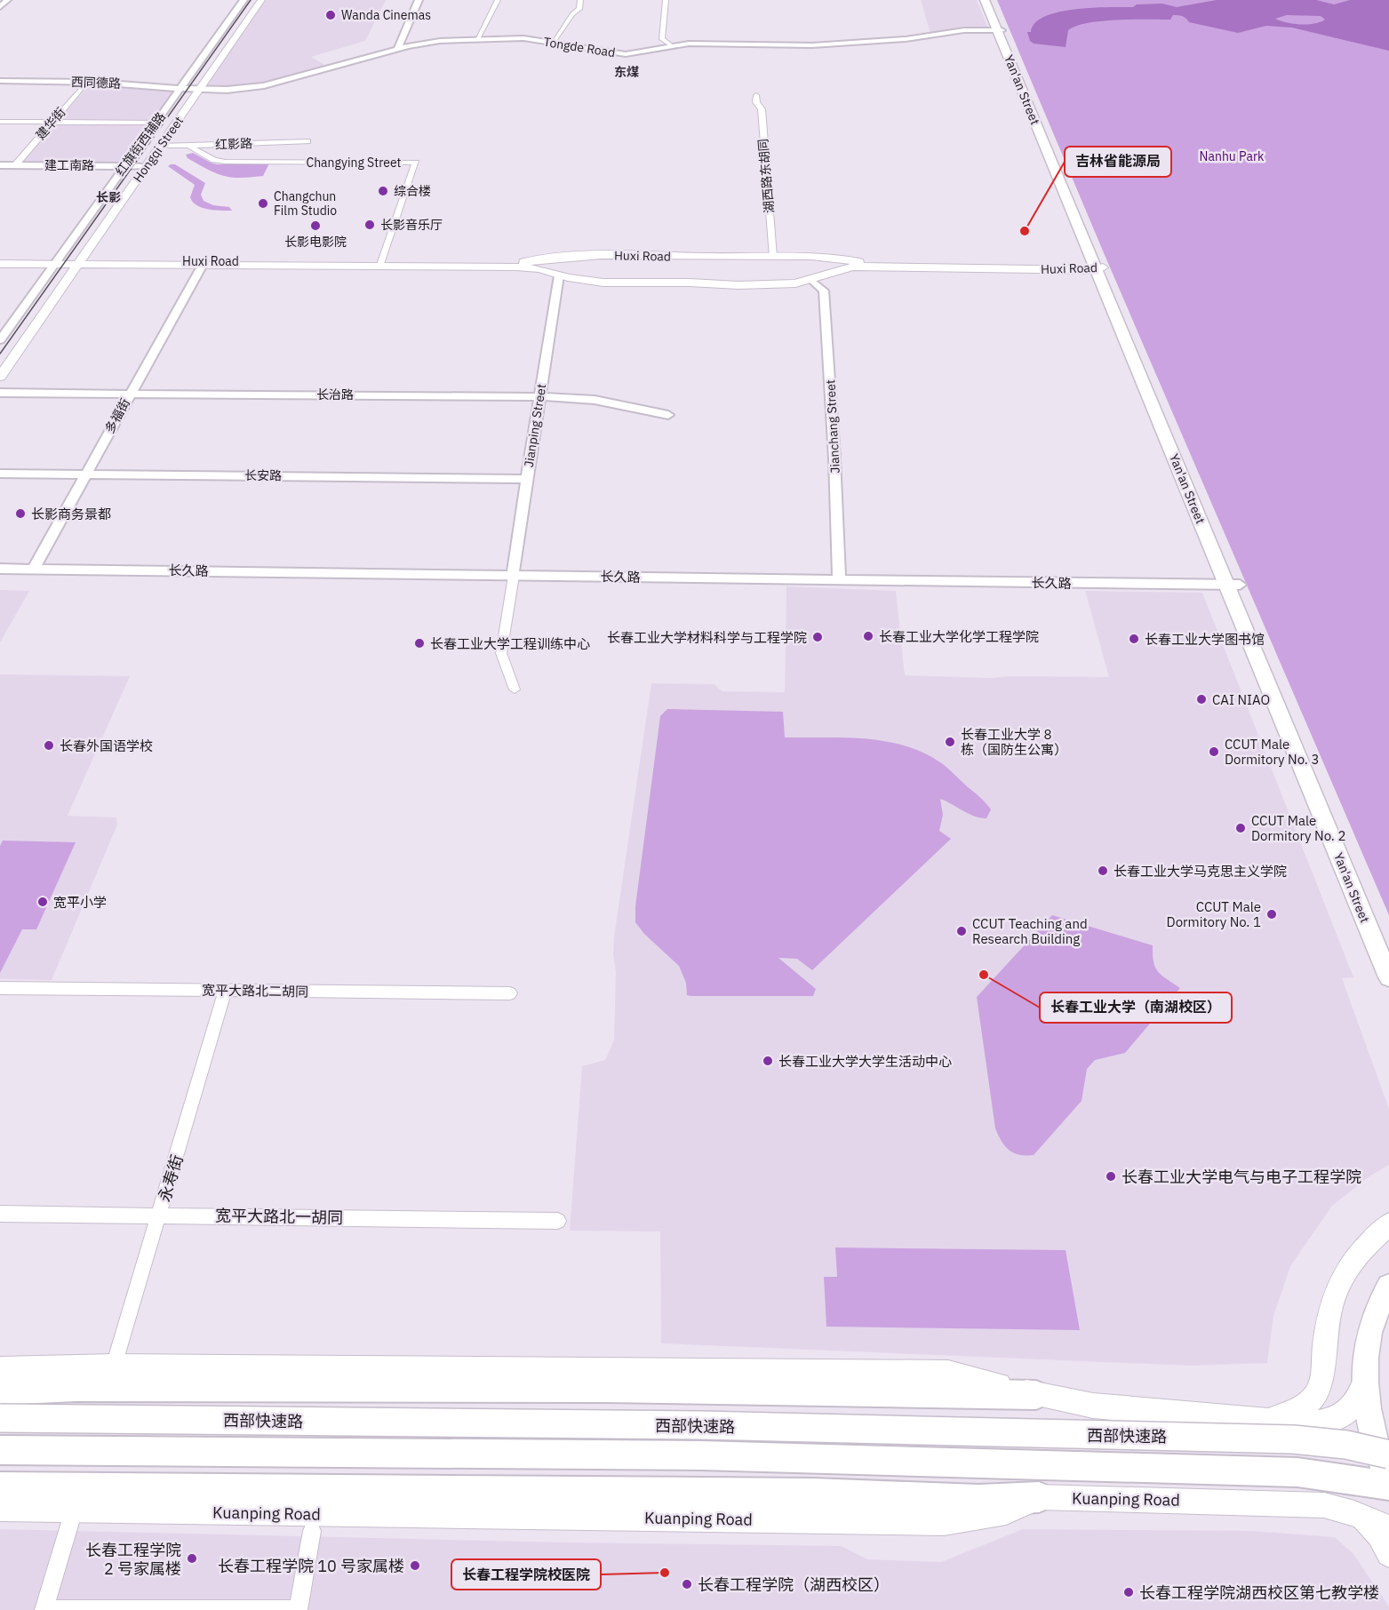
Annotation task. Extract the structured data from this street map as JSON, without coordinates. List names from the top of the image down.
{
  "streets": {
    "highway": ["西部快速路"],
    "main road": [
      "Yan'an Street",
      "Hongqi Street",
      "Huxi Road",
      "Kuanping Road"
    ],
    "street": [
      "Tongde Road",
      "西同德路",
      "建华街",
      "红旗街西辅路",
      "红影路",
      "Changying Street",
      "建工南路",
      "湖西路东胡同",
      "长治路",
      "多福街",
      "Jianping Street",
      "Jianchang Street",
      "长安路",
      "长久路",
      "宽平大路北二胡同",
      "永寿街",
      "宽平大路北一胡同"
    ]
  },
  "crossings": [
    ["Tongde Road", "西同德路"],
    ["Tongde Road", "Yan'an Street"],
    ["Tongde Road", "Hongqi Street"],
    ["西同德路", "建华街"],
    ["西同德路", "红旗街西辅路"],
    ["西同德路", "Hongqi Street"],
    ["Yan'an Street", "Huxi Road"],
    ["Yan'an Street", "长久路"],
    ["建华街", "建工南路"],
    ["红旗街西辅路", "建工南路"],
    ["红旗街西辅路", "Huxi Road"],
    ["红影路", "Hongqi Street"],
    ["红影路", "Changying Street"],
    ["Hongqi Street", "建工南路"],
    ["Hongqi Street", "Huxi Road"],
    ["Changying Street", "Huxi Road"],
    ["湖西路东胡同", "Huxi Road"],
    ["Huxi Road", "多福街"],
    ["Huxi Road", "Jianping Street"],
    ["Huxi Road", "Jianchang Street"],
    ["长治路", "多福街"],
    ["长治路", "Jianping Street"],
    ["多福街", "长安路"],
    ["多福街", "长久路"],
    ["Jianping Street", "长安路"],
    ["Jianping Street", "长久路"],
    ["Jianchang Street", "长久路"],
    ["宽平大路北二胡同", "永寿街"],
    ["永寿街", "宽平大路北一胡同"]
  ],
  "districts": ["东煤", "长影"],
  "parks": ["Nanhu Park"],
  "places": [
    "Wanda Cinemas",
    "综合楼",
    "Changchun Film Studio",
    "长影音乐厅",
    "长影电影院",
    "吉林省能源局",
    "长影商务景都",
    "长春工业大学化学工程学院",
    "长春工业大学材料科学与工程学院",
    "长春工业大学图书馆",
    "长春工业大学工程训练中心",
    "CAI NIAO",
    "长春工业大学 8 栋（国防生公寓）",
    "长春外国语学校",
    "CCUT Male Dormitory No. 3",
    "CCUT Male Dormitory No. 2",
    "长春工业大学马克思主义学院",
    "宽平小学",
    "CCUT Male Dormitory No. 1",
    "CCUT Teaching and Research Building",
    "长春工业大学（南湖校区）",
    "长春工业大学大学生活动中心",
    "长春工业大学电气与电子工程学院",
    "长春工程学院 2 号家属楼",
    "长春工程学院 10 号家属楼",
    "长春工程学院校医院",
    "长春工程学院（湖西校区）",
    "长春工程学院湖西校区第七教学楼"
  ]
}
